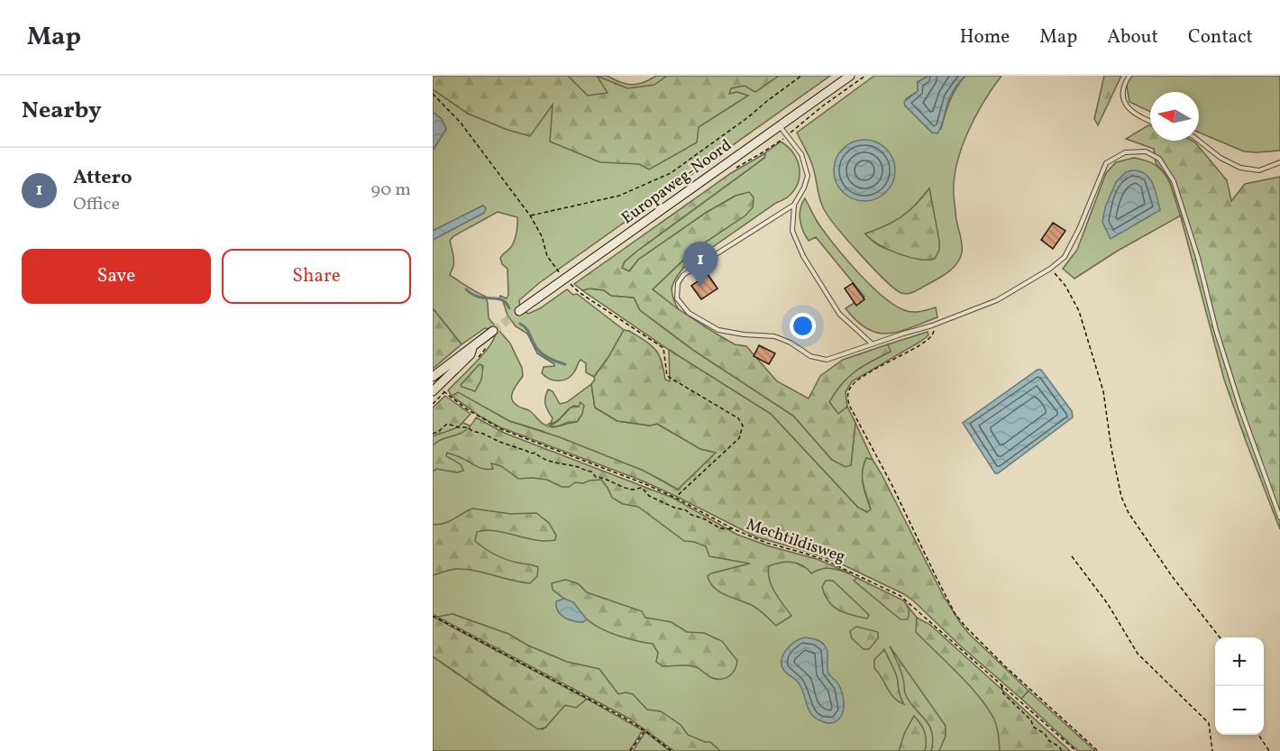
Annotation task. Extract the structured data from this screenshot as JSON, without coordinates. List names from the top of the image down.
{
  "streets": {
    "street": ["Europaweg-Noord"],
    "path": ["Mechtildisweg"]
  },
  "north": "left",
  "page": {
    "header": "Map",
    "nav": [
      "Home",
      "Map",
      "About",
      "Contact"
    ],
    "heading": "Nearby",
    "list": [
      {
        "mark": "1",
        "name": "Attero",
        "note": "Office",
        "value": "90 m"
      }
    ],
    "buttons": ["Save", "Share"],
    "pins": "1",
    "map_buttons": ["+", "−"]
  }
}
